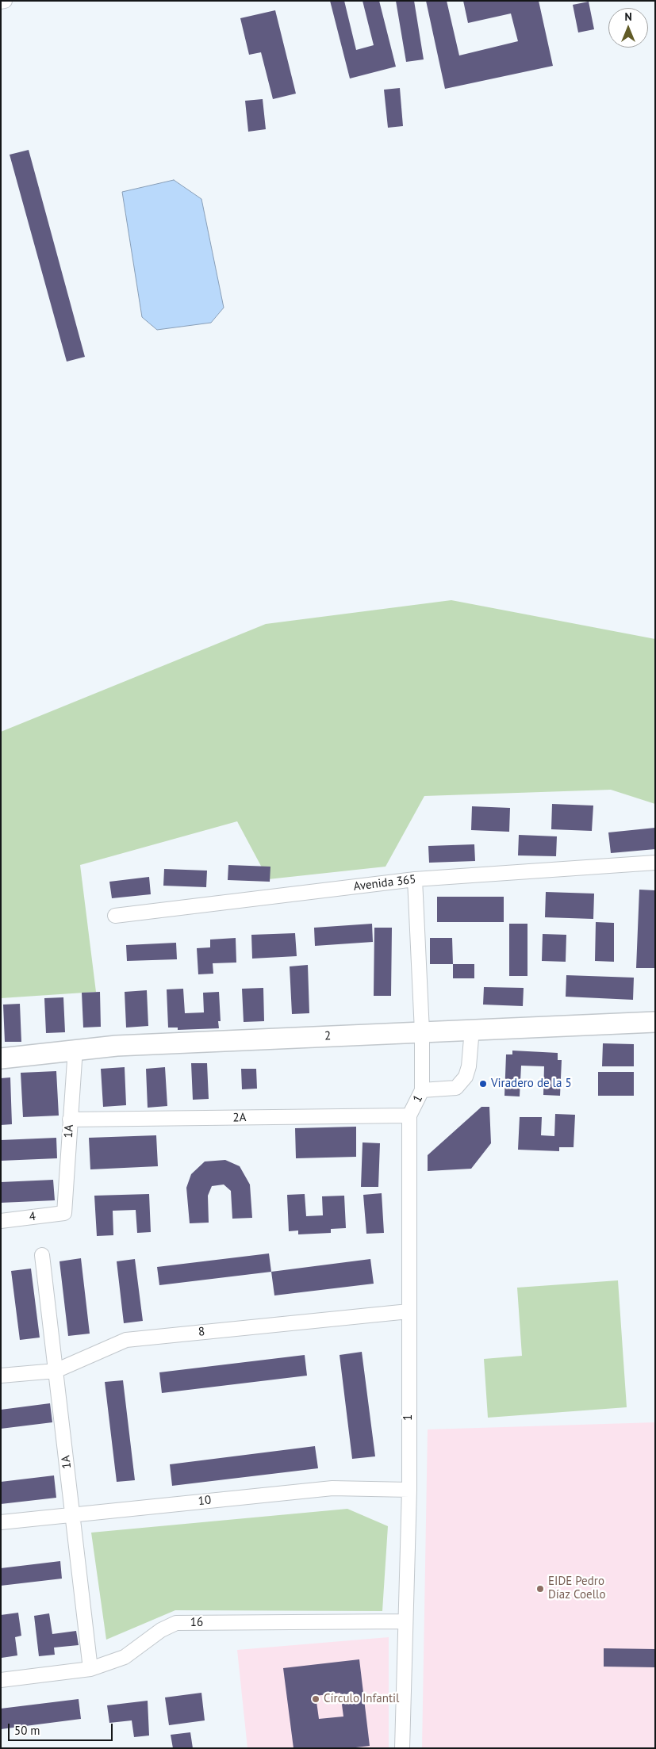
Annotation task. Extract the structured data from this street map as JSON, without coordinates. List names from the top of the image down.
{
  "streets": {
    "street": [
      "Avenida 365",
      "2",
      "1",
      "2A",
      "1A",
      "4",
      "8",
      "10",
      "16"
    ]
  },
  "crossings": [
    ["Avenida 365", "1"],
    ["2", "1"],
    ["2", "1A"],
    ["1", "2A"],
    ["1", "8"],
    ["1", "10"],
    ["1", "16"],
    ["2A", "1A"],
    ["1A", "4"],
    ["1A", "8"],
    ["1A", "10"],
    ["1A", "16"]
  ],
  "places": ["Viradero de la 5", "EIDE Pedro Díaz Coello", "Círculo Infantil"],
  "scale_bar": "50 m",
  "north": "top"
}
